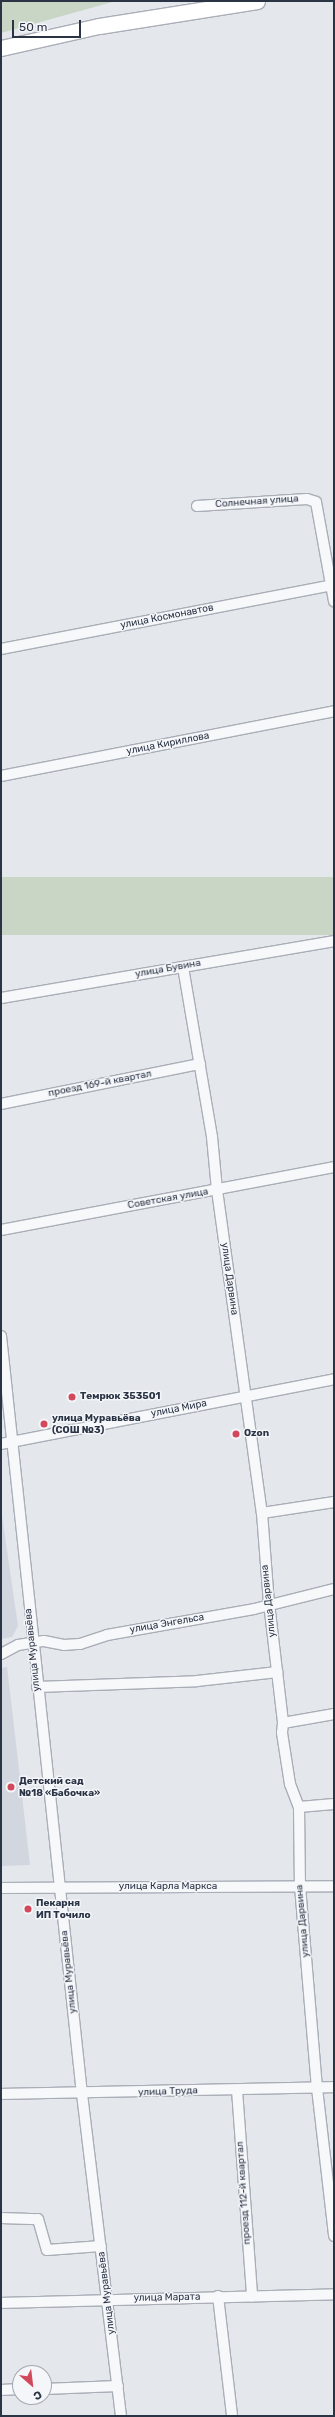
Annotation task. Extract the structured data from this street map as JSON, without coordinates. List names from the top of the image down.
{
  "streets": {
    "street": [
      "Солнечная улица",
      "улица Космонавтов",
      "улица Кириллова",
      "улица Бувина",
      "проезд 169-й квартал",
      "Советская улица",
      "улица Дарвина",
      "улица Мира",
      "улица Энгельса",
      "улица Муравьёва",
      "улица Карла Маркса",
      "улица Труда",
      "проезд 112-й квартал",
      "улица Марата"
    ]
  },
  "crossings": [
    ["Солнечная улица", "улица Космонавтов"],
    ["улица Бувина", "улица Дарвина"],
    ["проезд 169-й квартал", "улица Дарвина"],
    ["Советская улица", "улица Дарвина"],
    ["улица Дарвина", "улица Мира"],
    ["улица Дарвина", "улица Энгельса"],
    ["улица Дарвина", "улица Карла Маркса"],
    ["улица Дарвина", "улица Труда"],
    ["улица Мира", "улица Муравьёва"],
    ["улица Энгельса", "улица Муравьёва"],
    ["улица Муравьёва", "улица Карла Маркса"],
    ["улица Муравьёва", "улица Труда"],
    ["улица Муравьёва", "улица Марата"],
    ["улица Труда", "проезд 112-й квартал"],
    ["проезд 112-й квартал", "улица Марата"]
  ],
  "places": [
    "Темрюк 353501",
    "улица Муравьёва (СОШ №3)",
    "Ozon",
    "Детский сад №18 «Бабочка»",
    "Пекарня ИП Точило"
  ],
  "scale_bar": "50 m",
  "north": "bottom right"
}
